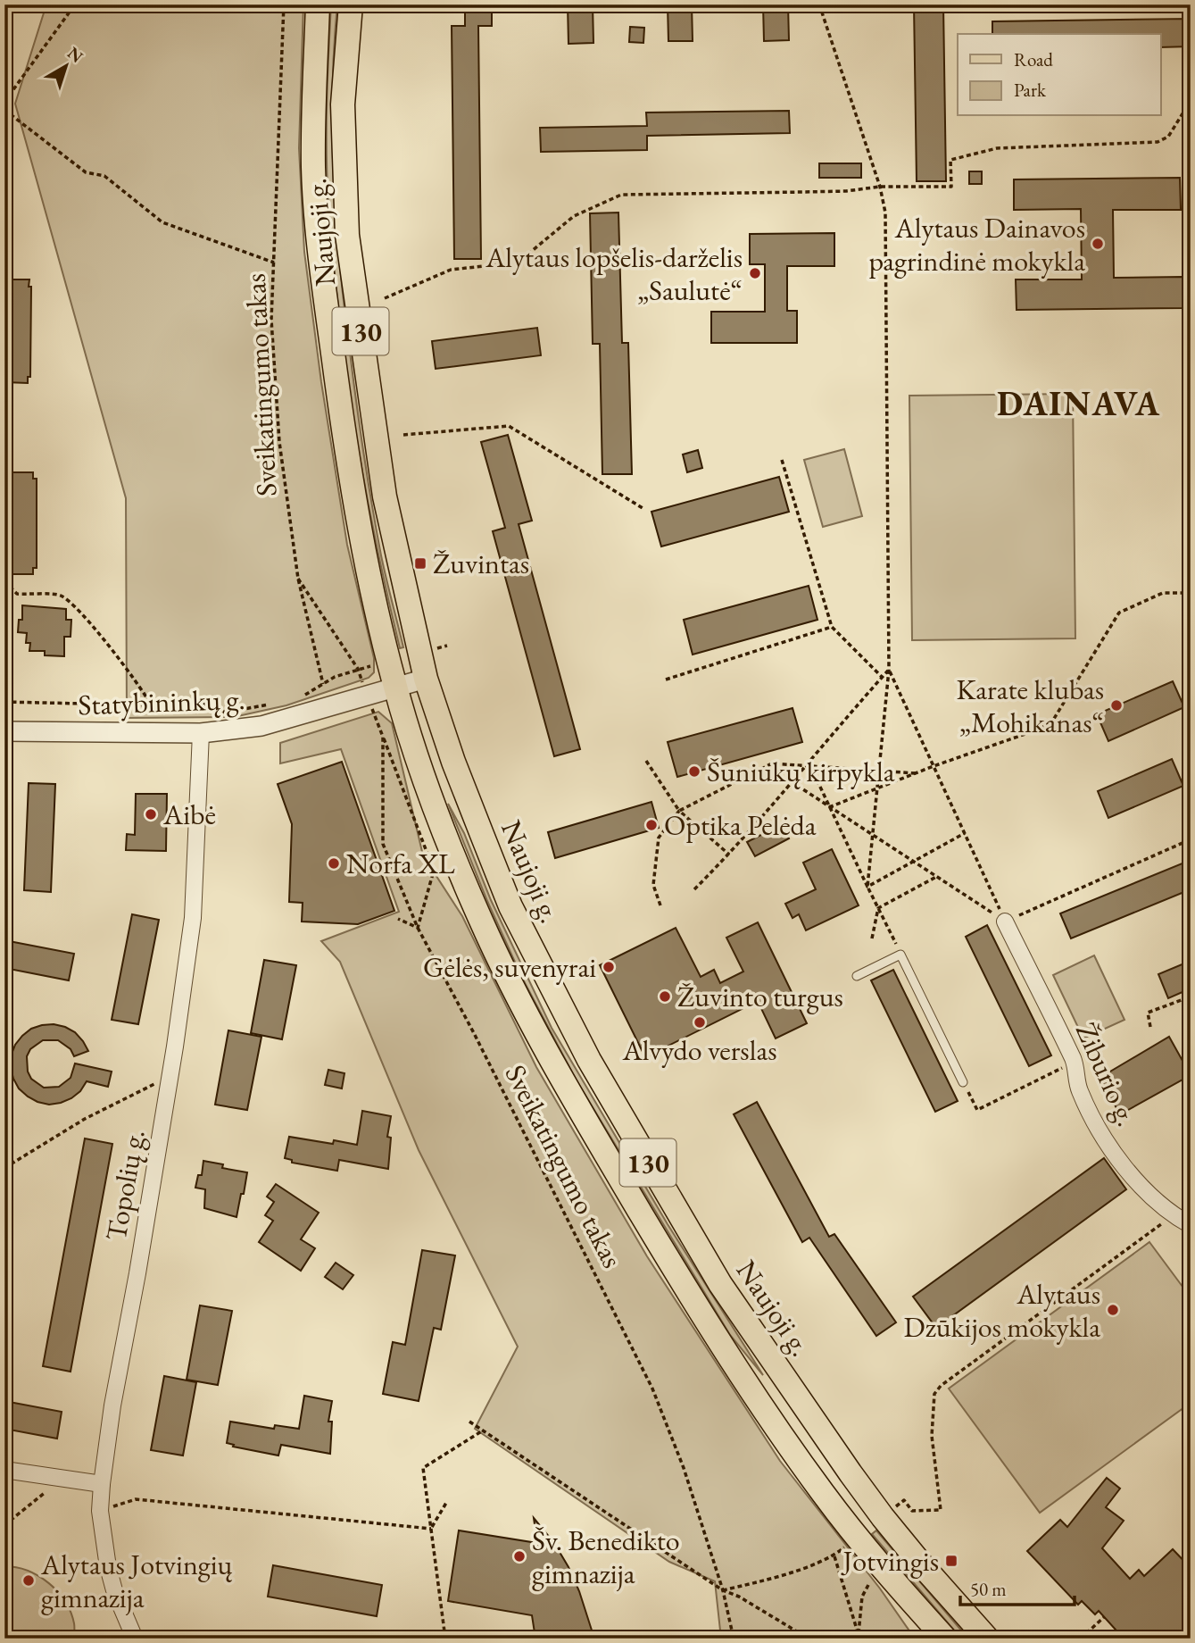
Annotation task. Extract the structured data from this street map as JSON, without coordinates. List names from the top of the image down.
{
  "streets": {
    "main road": ["Naujoji g.", "130"],
    "street": ["Statybininkų g.", "Žiburio g.", "Topolių g."],
    "path": ["Sveikatingumo takas"]
  },
  "crossings": [
    ["Naujoji g.", "Statybininkų g."],
    ["Statybininkų g.", "Topolių g."]
  ],
  "districts": ["DAINAVA"],
  "places": {
    "other": [
      "Alytaus Dainavos pagrindinė mokykla",
      "Alytaus lopšelis-darželis „Saulutė“",
      "Karate klubas „Mohikanas“",
      "Šuniukų kirpykla",
      "Aibė",
      "Optika Pelėda",
      "Norfa XL",
      "Gėlės, suvenyrai",
      "Žuvinto turgus",
      "Alvydo verslas",
      "Alytaus Dzūkijos mokykla",
      "Šv. Benedikto gimnazija",
      "Alytaus Jotvingių gimnazija"
    ],
    "transit": ["Žuvintas", "Jotvingis"]
  },
  "legend": ["Road", "Park"],
  "scale_bar": "50 m",
  "north": "top right"
}
